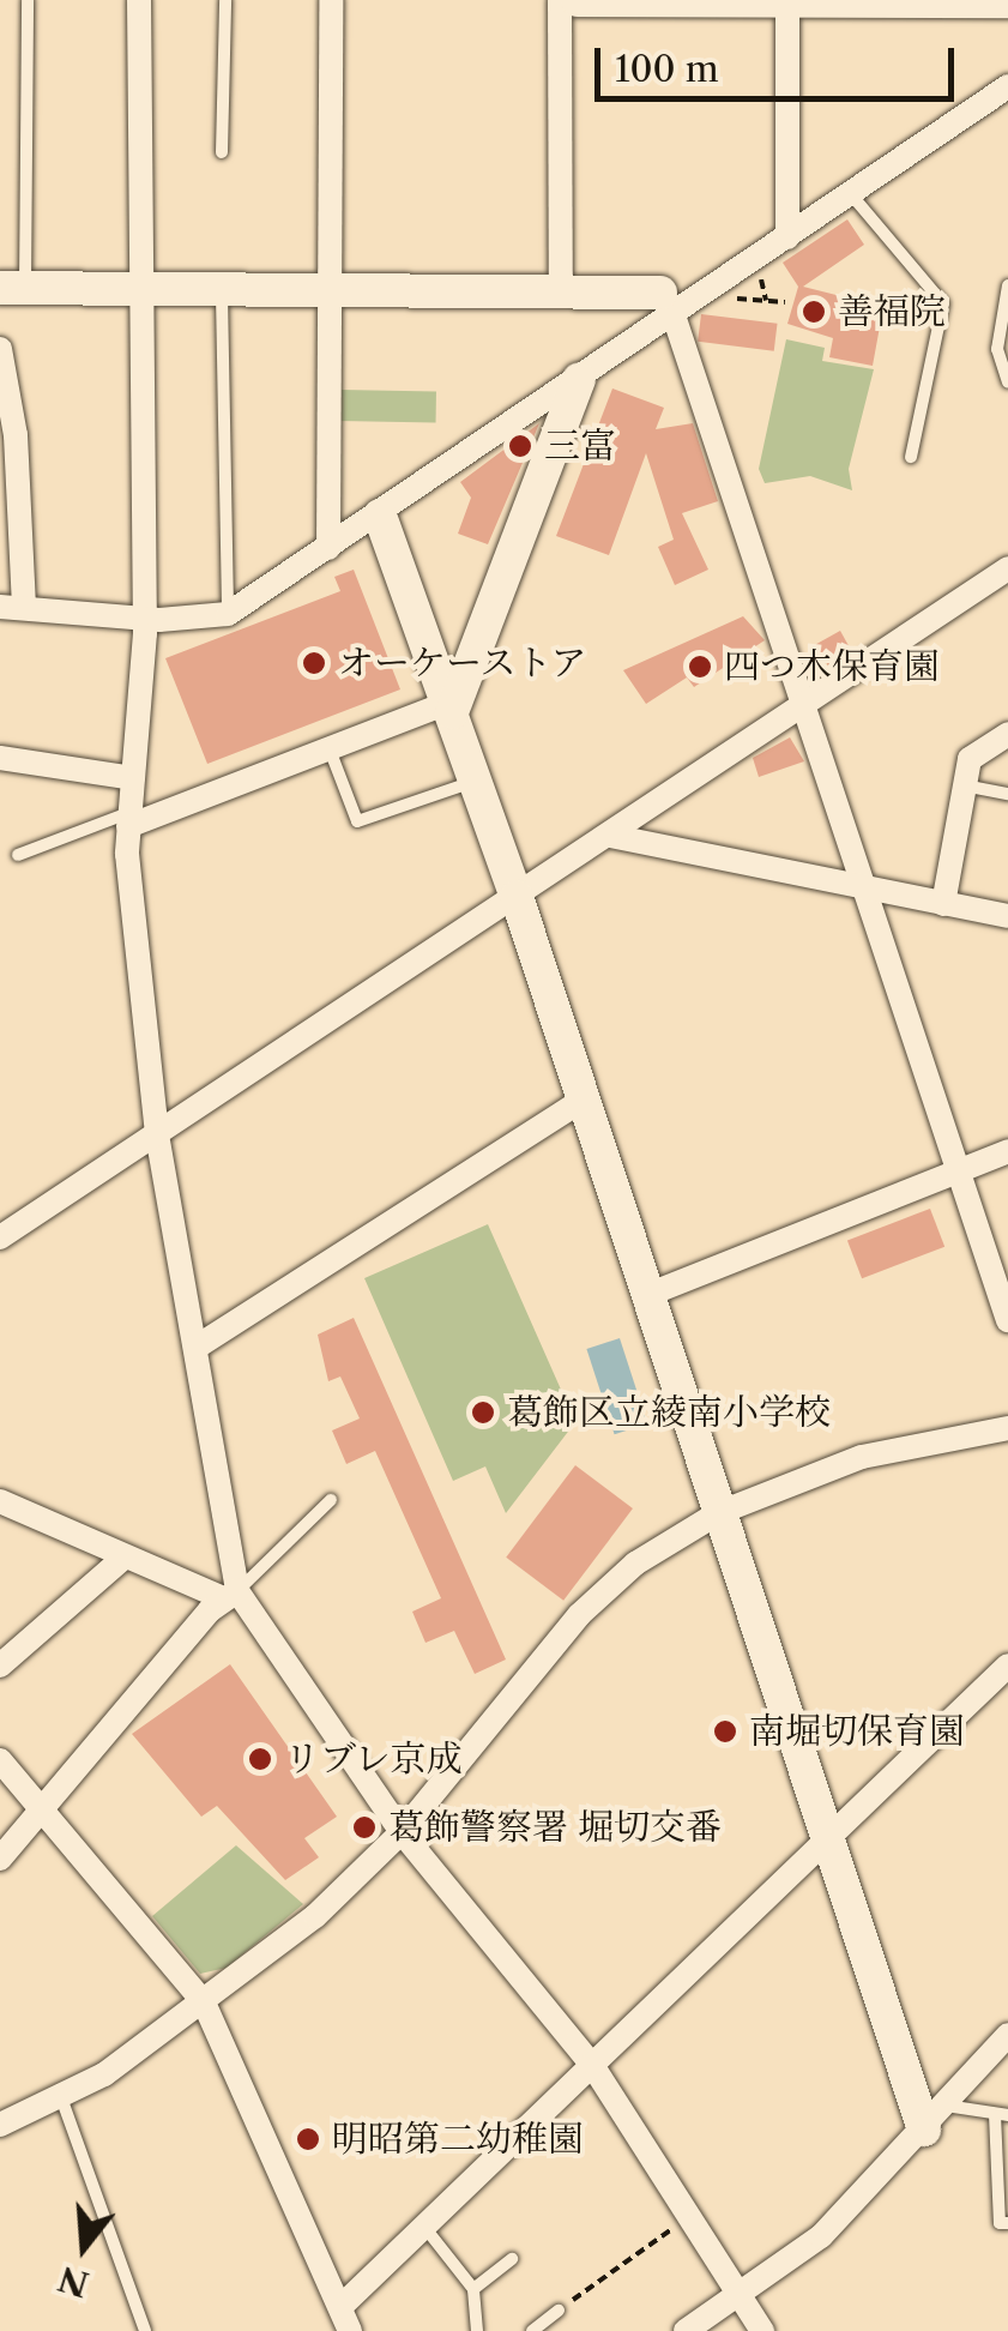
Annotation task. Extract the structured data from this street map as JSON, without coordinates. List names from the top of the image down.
{
  "places": [
    "善福院",
    "三富",
    "オーケーストア",
    "四つ木保育園",
    "葛飾区立綾南小学校",
    "南堀切保育園",
    "リブレ京成",
    "葛飾警察署 堀切交番",
    "明昭第二幼稚園"
  ],
  "scale_bar": "100 m",
  "north": "bottom"
}
